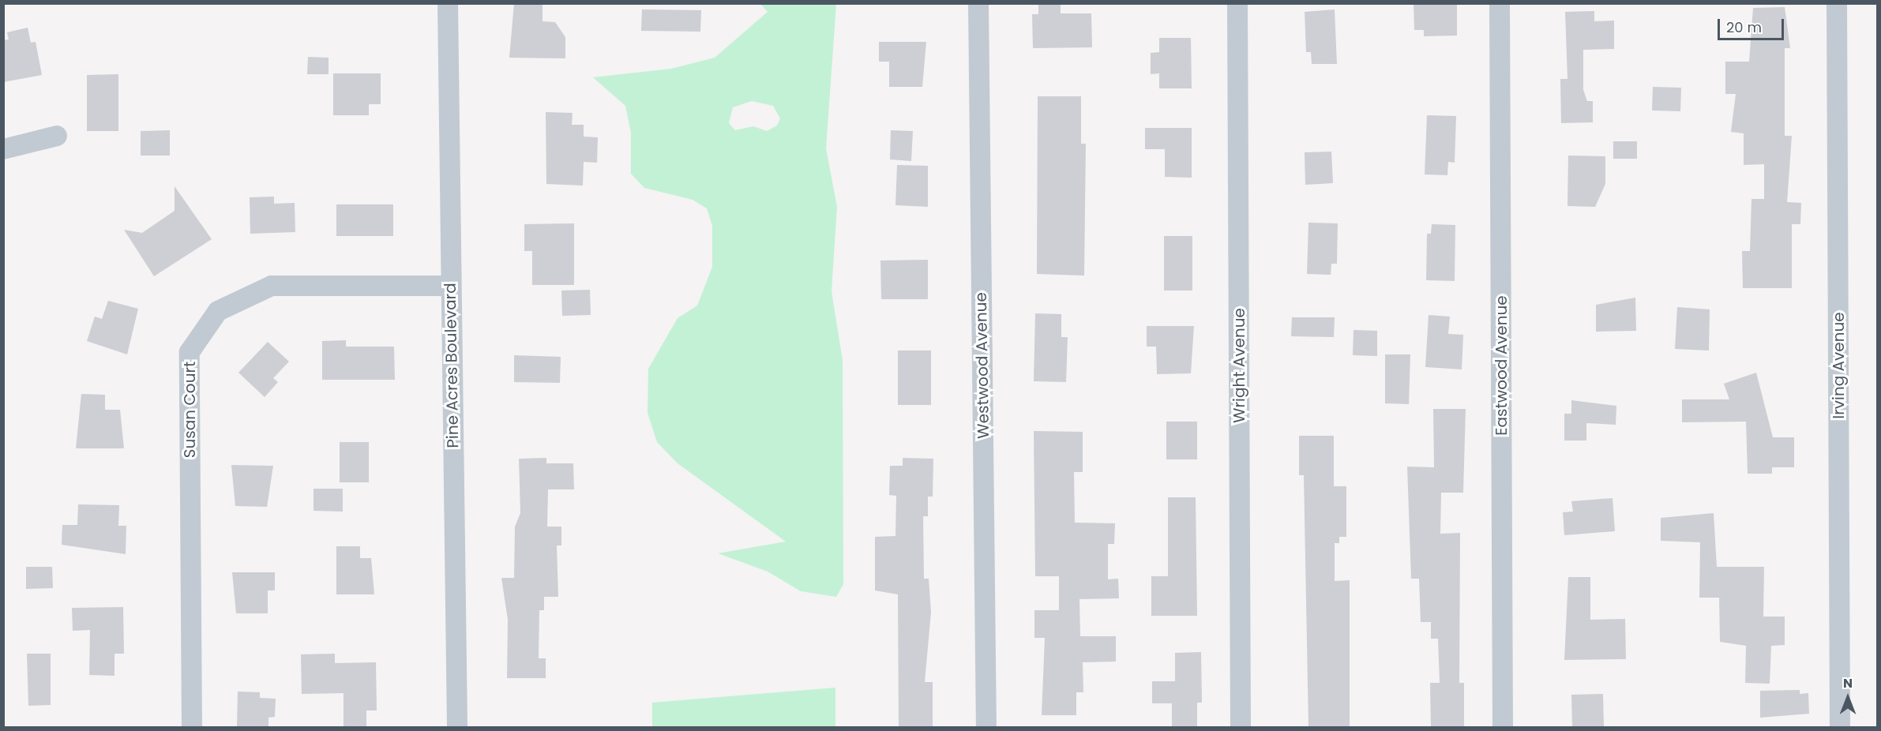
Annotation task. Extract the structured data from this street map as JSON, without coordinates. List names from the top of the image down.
{
  "streets": {
    "street": [
      "Pine Acres Boulevard",
      "Westwood Avenue",
      "Wright Avenue",
      "Eastwood Avenue",
      "Irving Avenue",
      "Susan Court"
    ]
  },
  "crossings": [
    ["Pine Acres Boulevard", "Susan Court"]
  ],
  "scale_bar": "20 m",
  "north": "top"
}
